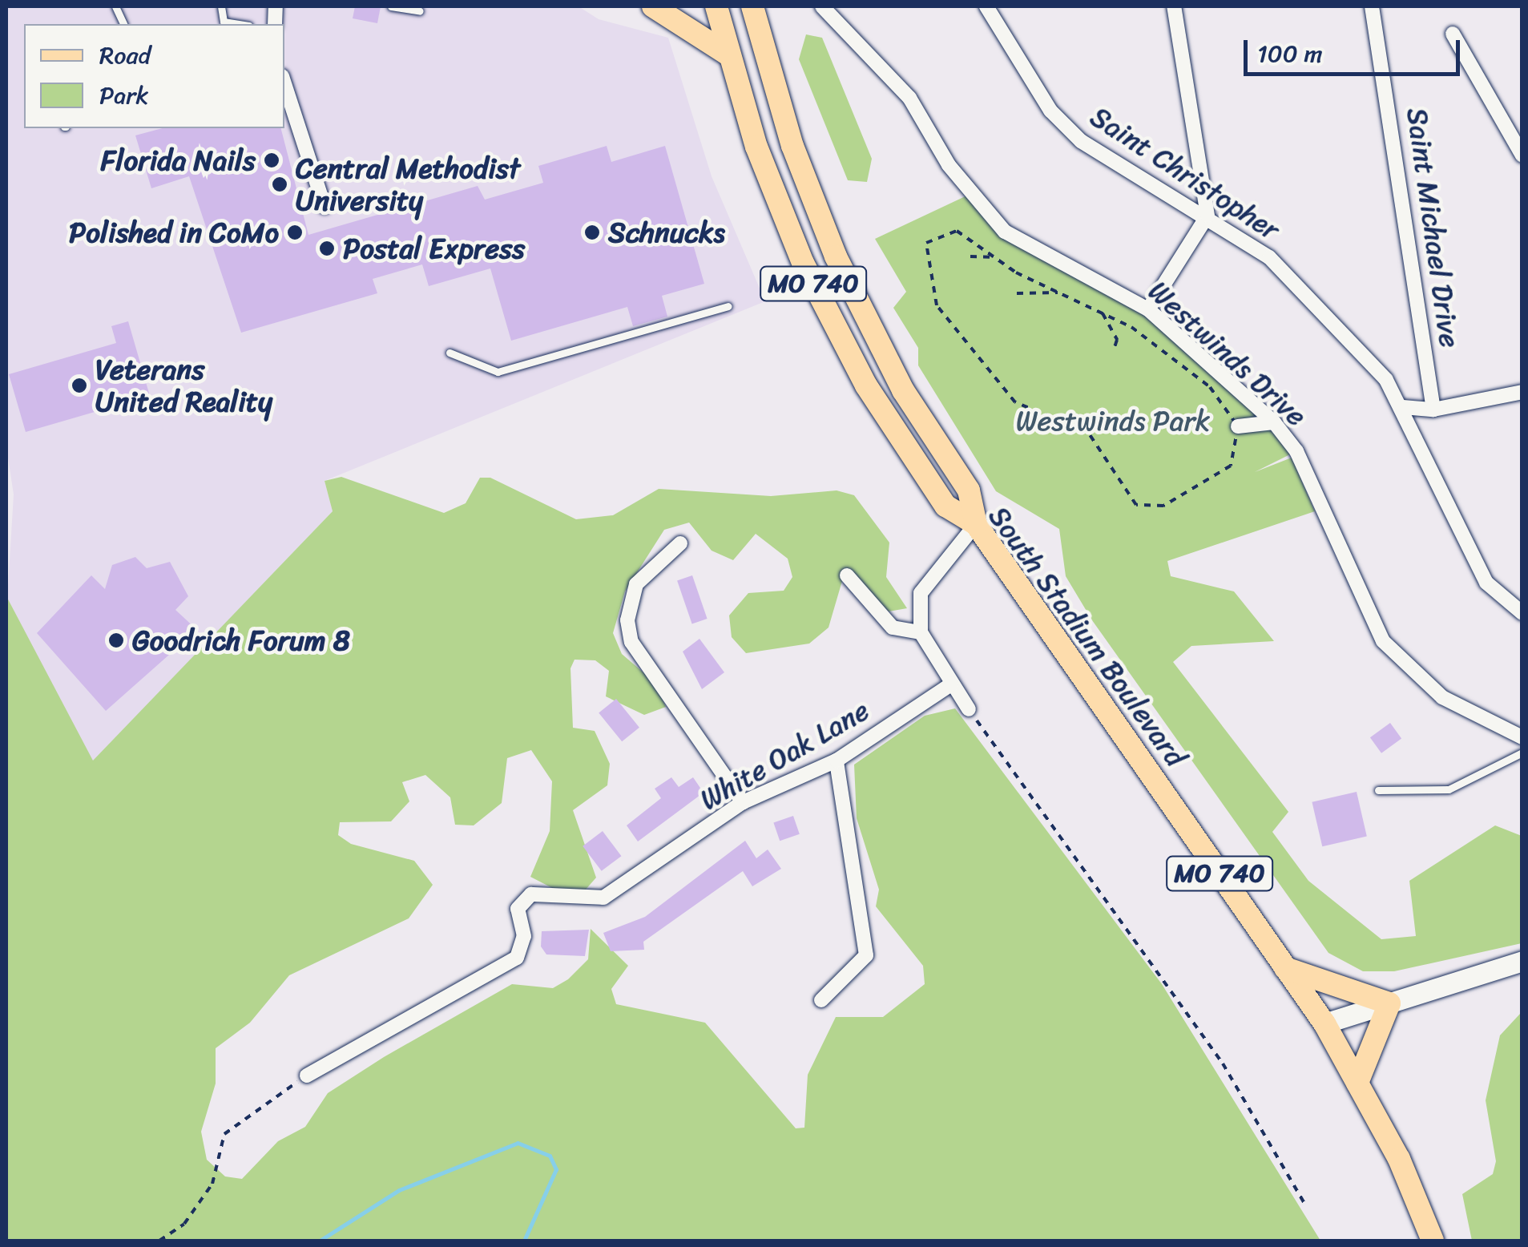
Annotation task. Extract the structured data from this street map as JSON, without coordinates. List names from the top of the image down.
{
  "streets": {
    "main road": ["MO 740", "South Stadium Boulevard"],
    "street": [
      "Saint Christopher",
      "Saint Michael Drive",
      "Westwinds Drive",
      "White Oak Lane"
    ]
  },
  "crossings": [
    ["MO 740", "South Stadium Boulevard"]
  ],
  "parks": ["Westwinds Park"],
  "places": [
    "Florida Nails",
    "Central Methodist University",
    "Polished in CoMo",
    "Schnucks",
    "Postal Express",
    "Veterans United Reality",
    "Goodrich Forum 8"
  ],
  "legend": ["Road", "Park"],
  "scale_bar": "100 m"
}
